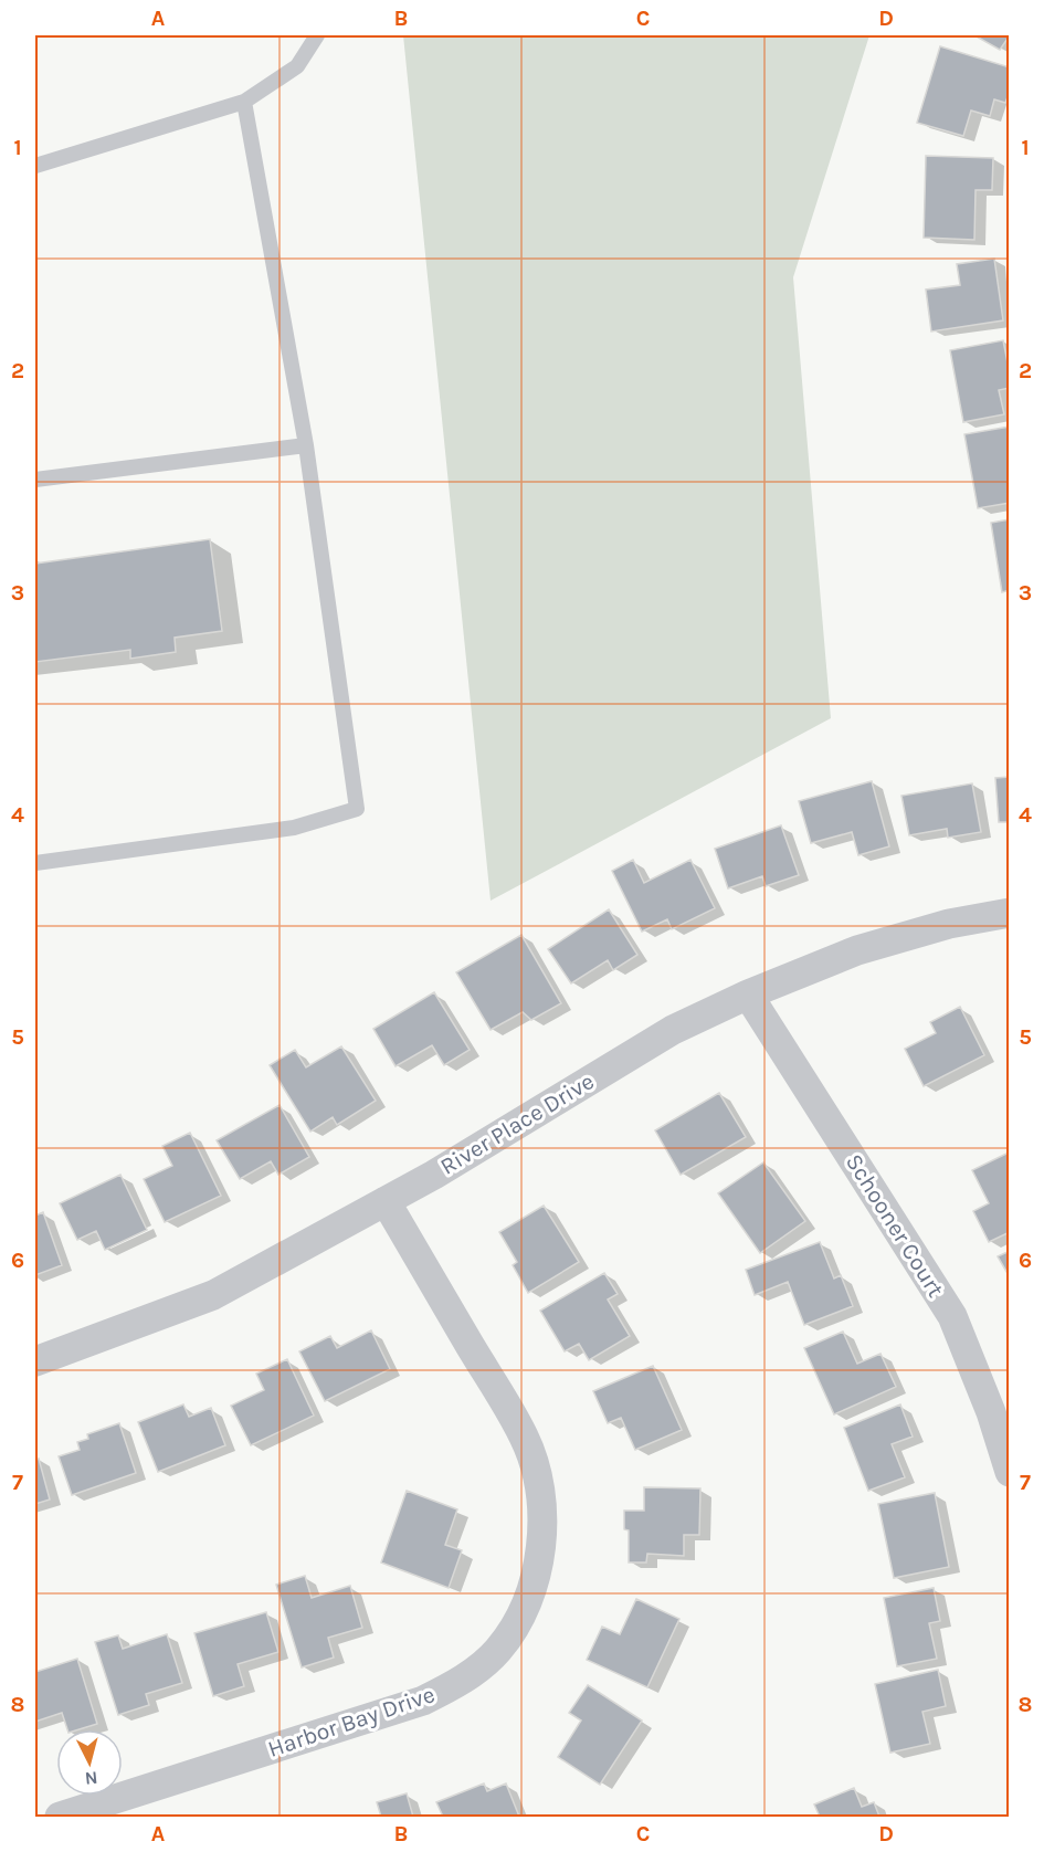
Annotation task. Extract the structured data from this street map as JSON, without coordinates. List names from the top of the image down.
{
  "streets": {
    "street": ["River Place Drive", "Schooner Court", "Harbor Bay Drive"]
  },
  "crossings": [
    ["River Place Drive", "Schooner Court"],
    ["River Place Drive", "Harbor Bay Drive"]
  ],
  "north": "bottom",
  "grid": {
    "columns": [
      "A",
      "B",
      "C",
      "D"
    ],
    "rows": [
      "1",
      "2",
      "3",
      "4",
      "5",
      "6",
      "7",
      "8"
    ]
  }
}
